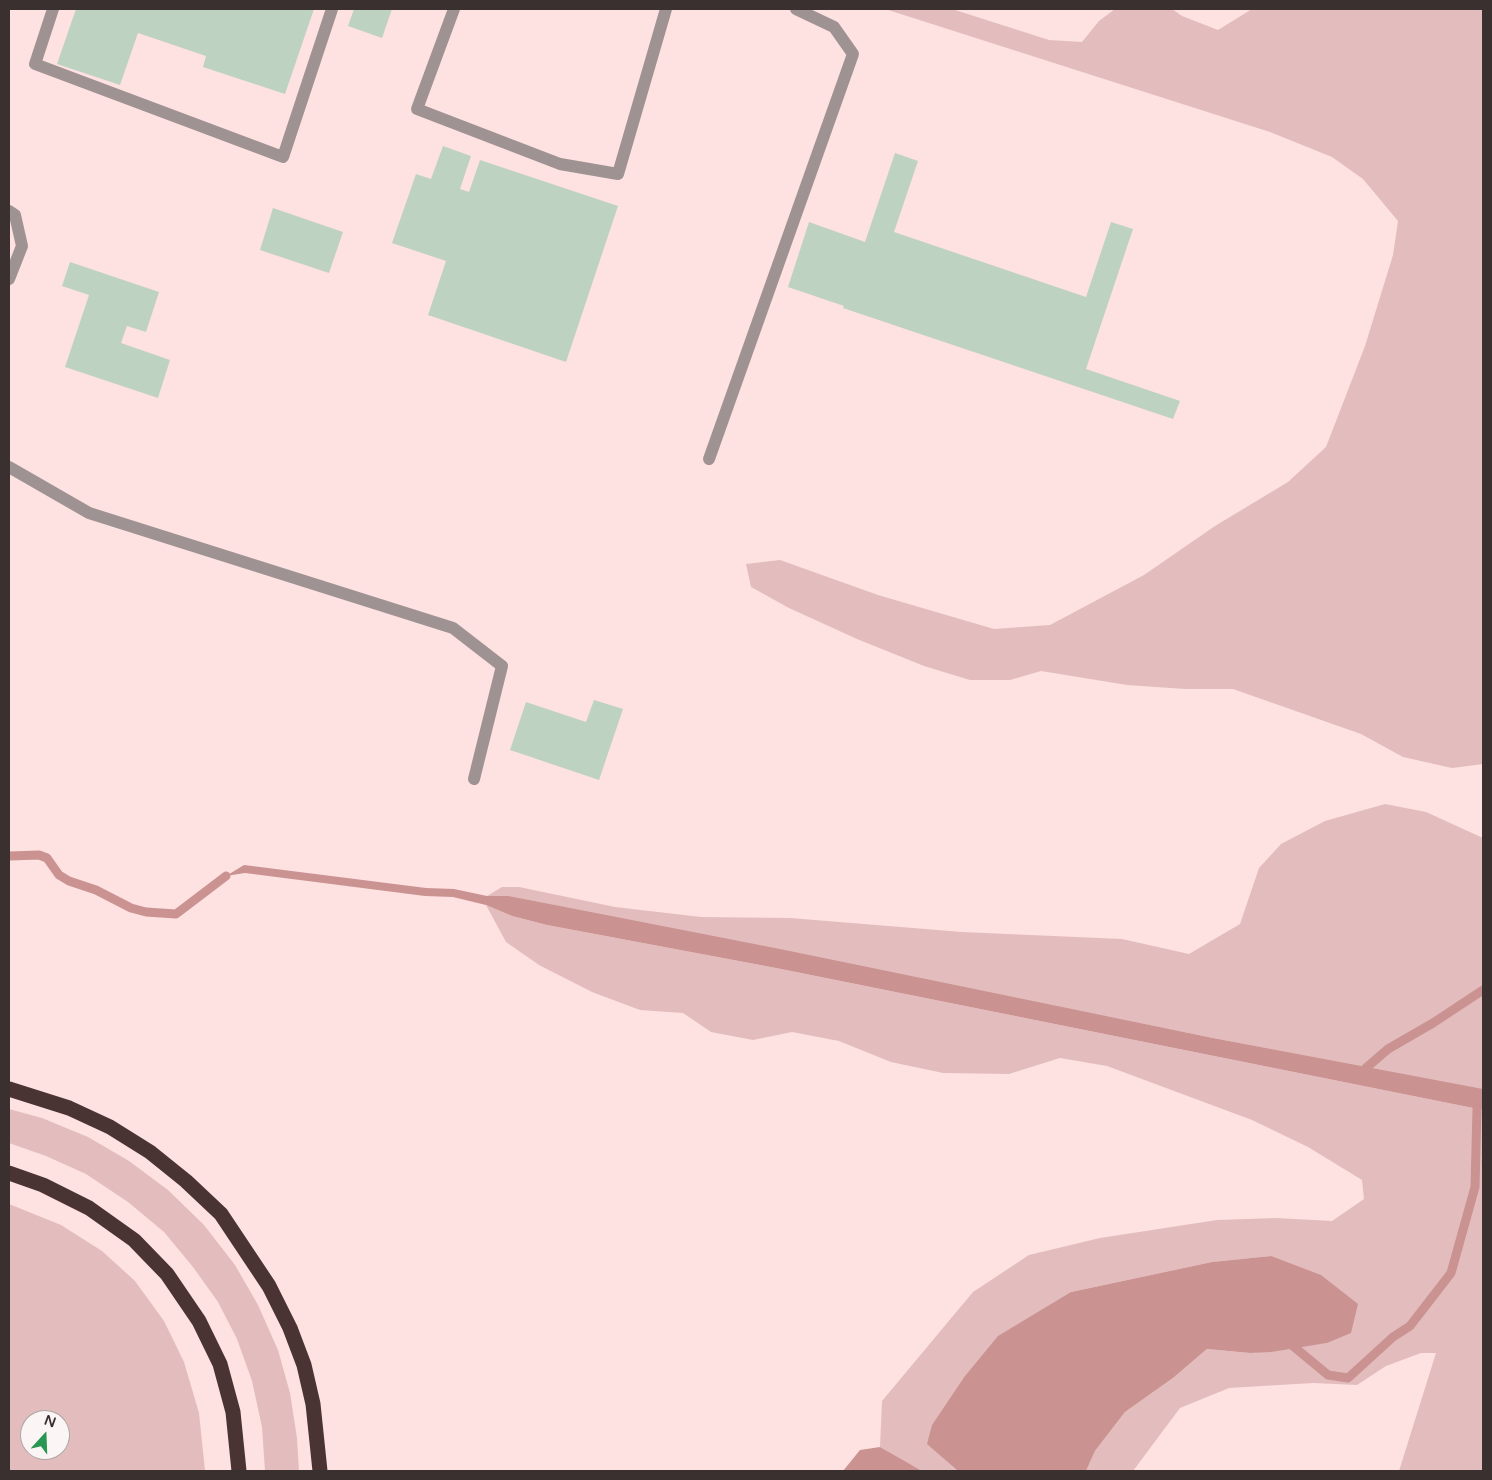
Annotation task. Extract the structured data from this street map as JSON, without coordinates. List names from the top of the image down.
{
  "north": "top"
}
